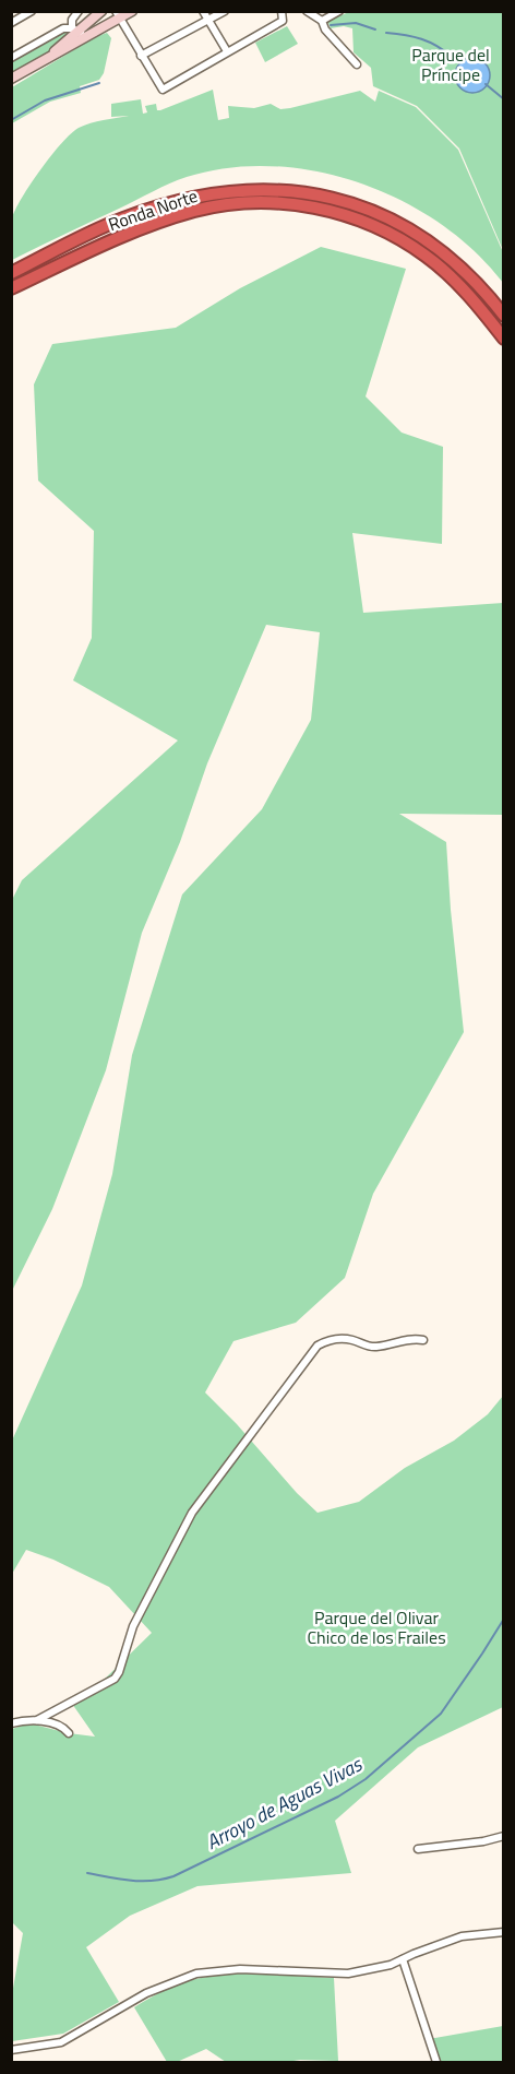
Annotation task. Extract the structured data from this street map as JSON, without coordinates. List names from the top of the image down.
{
  "streets": {
    "highway": ["Ronda Norte"]
  },
  "water": ["Arroyo de Aguas Vivas"],
  "parks": ["Parque del Príncipe", "Parque del Olivar Chico de los Frailes"]
}
